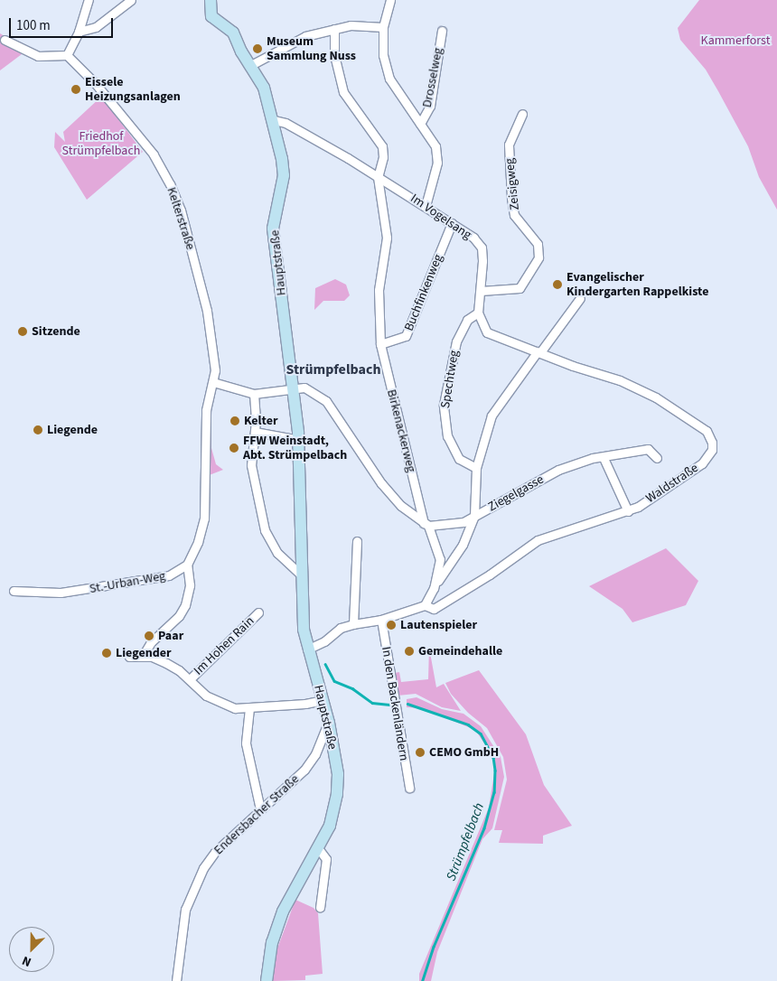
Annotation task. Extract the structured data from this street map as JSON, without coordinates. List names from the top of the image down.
{
  "streets": {
    "main road": ["Hauptstraße"],
    "street": [
      "Drosselweg",
      "Zeisigweg",
      "Im Vogelsang",
      "Kelterstraße",
      "Buchfinkenweg",
      "Spechtweg",
      "Birkenackerweg",
      "Waldstraße",
      "Ziegelgasse",
      "St.-Urban-Weg",
      "Im Hohen Rain",
      "In den Backenländern",
      "Endersbacher Straße"
    ]
  },
  "crossings": [
    ["Drosselweg", "Im Vogelsang"],
    ["Zeisigweg", "Im Vogelsang"],
    ["Im Vogelsang", "Hauptstraße"],
    ["Im Vogelsang", "Buchfinkenweg"],
    ["Im Vogelsang", "Spechtweg"],
    ["Im Vogelsang", "Birkenackerweg"],
    ["Hauptstraße", "Endersbacher Straße"],
    ["Buchfinkenweg", "Birkenackerweg"],
    ["Birkenackerweg", "Ziegelgasse"]
  ],
  "districts": ["Strümpfelbach"],
  "water": ["Strümpfelbach"],
  "parks": ["Kammerforst", "Friedhof Strümpfelbach"],
  "places": [
    "Museum Sammlung Nuss",
    "Eissele Heizungsanlagen",
    "Evangelischer Kindergarten Rappelkiste",
    "Sitzende",
    "Kelter",
    "Liegende",
    "FFW Weinstadt, Abt. Strümpelbach",
    "Lautenspieler",
    "Paar",
    "Gemeindehalle",
    "Liegender",
    "CEMO GmbH"
  ],
  "scale_bar": "100 m",
  "north": "bottom left"
}
